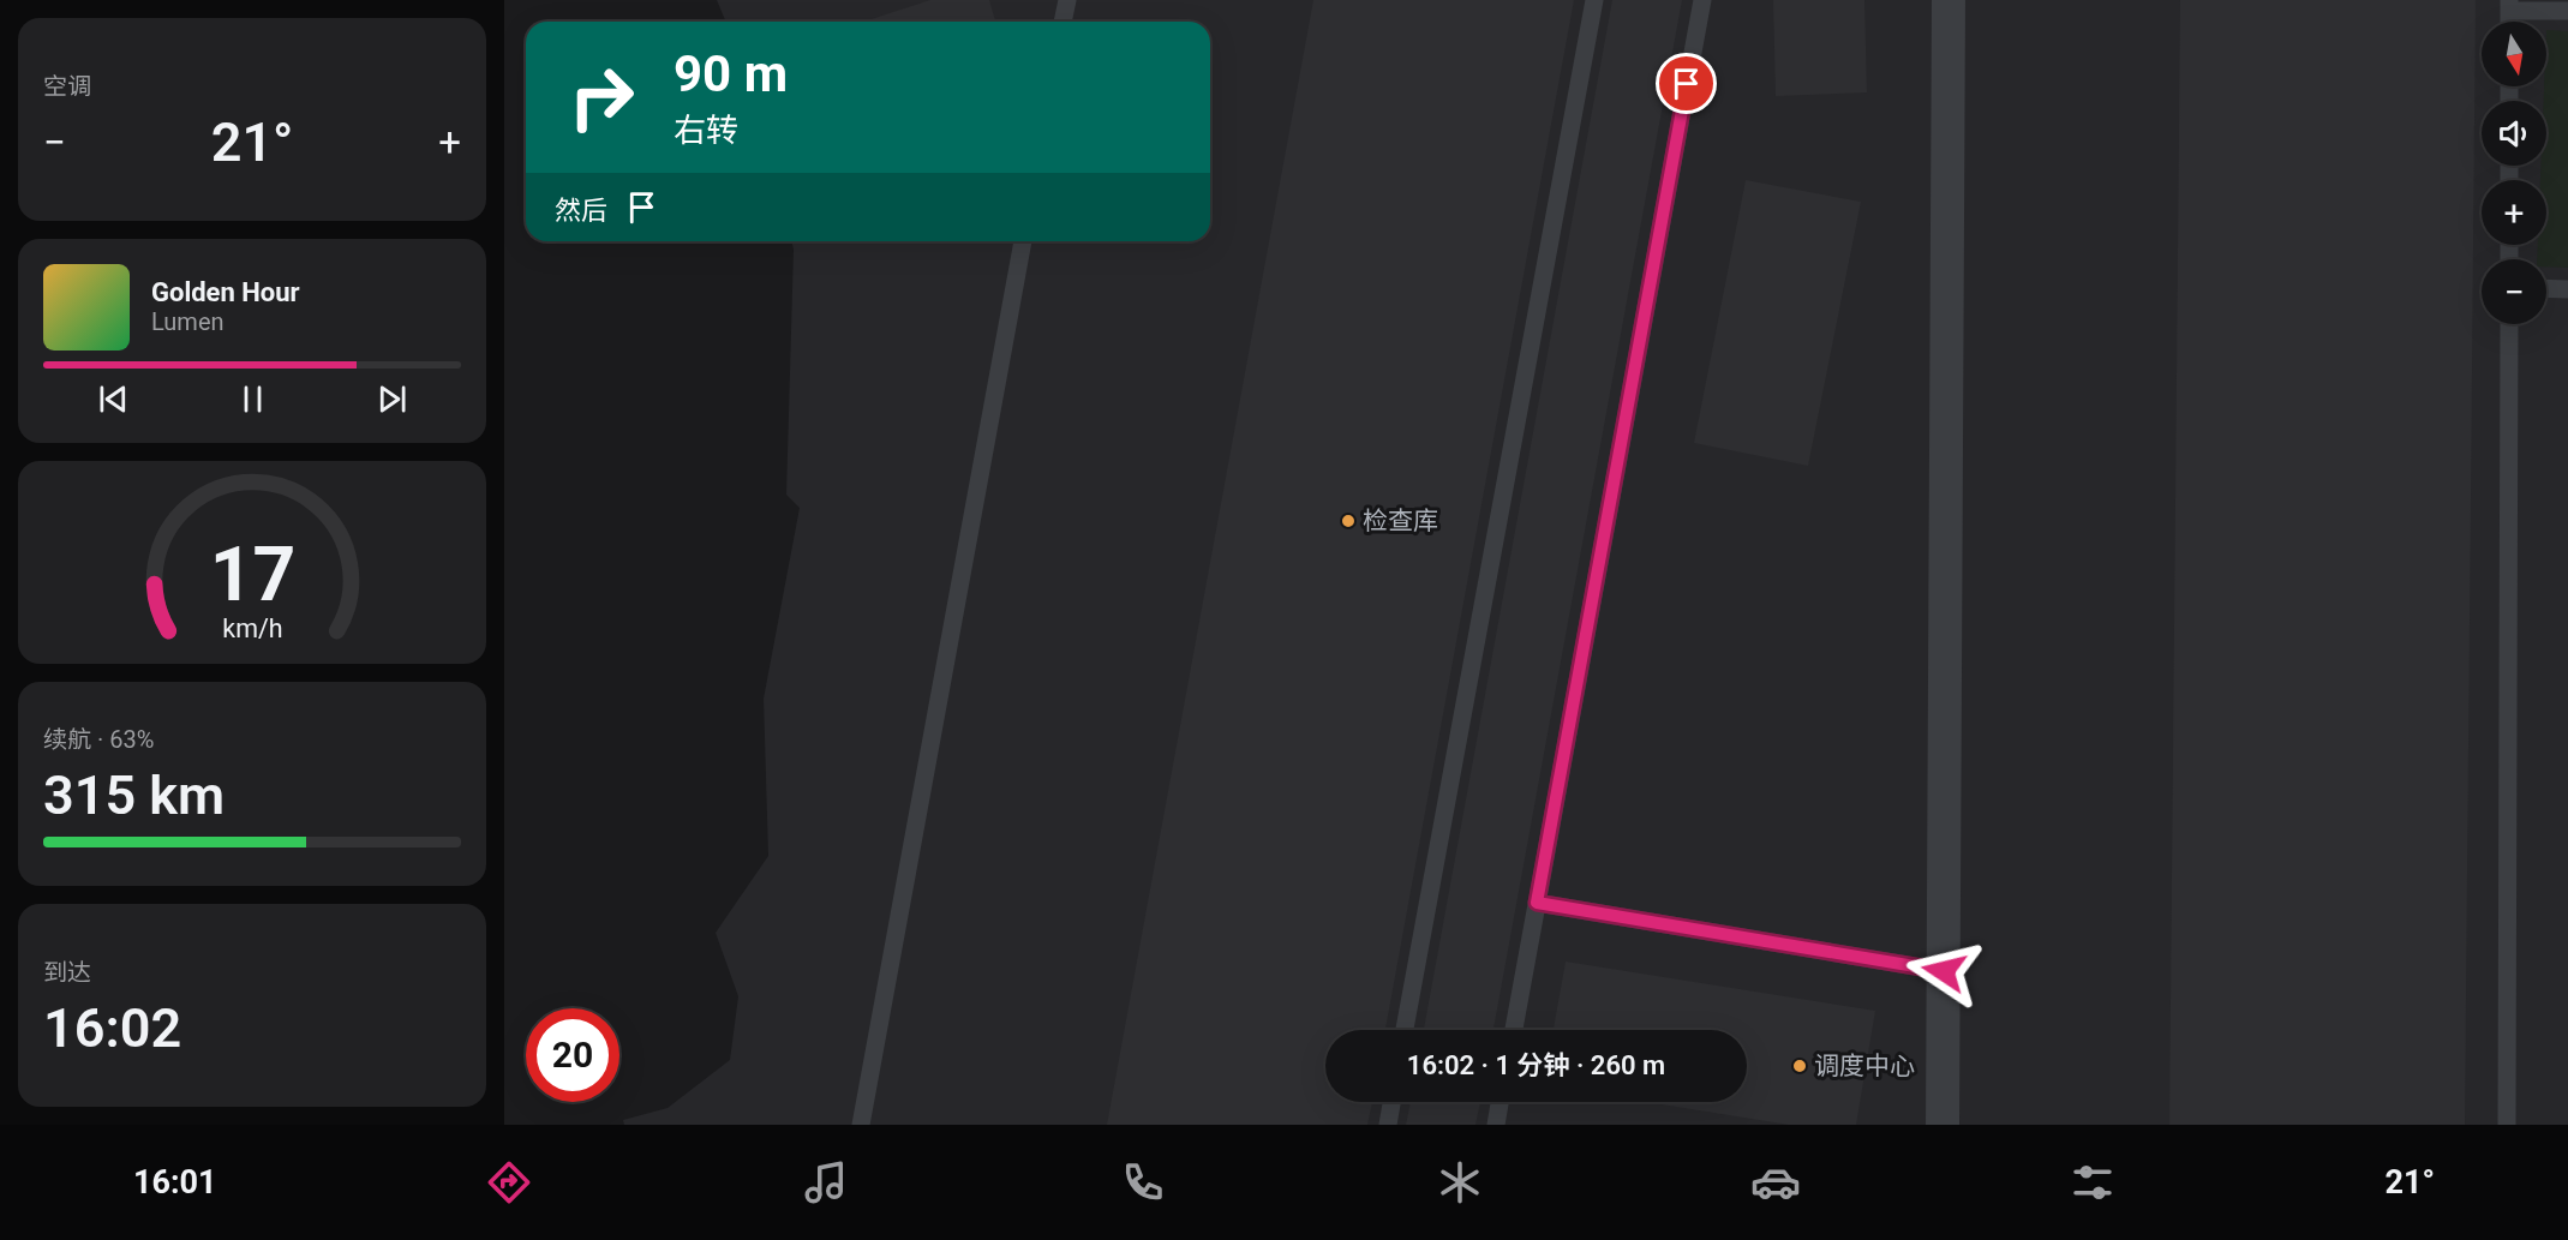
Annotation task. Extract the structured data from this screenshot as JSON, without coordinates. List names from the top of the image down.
{
  "places": ["检查库", "调度中心"],
  "north": "bottom",
  "page": {
    "tile": [
      "空调",
      ["续航 · 63%", "315 km"],
      ["到达", "16:02"]
    ],
    "map_buttons": ["+", "−"],
    "turn": ["90 m", "右转"],
    "heat": ["−", "21°", "+"],
    "then": "然后",
    "song": ["Golden Hour", "Lumen"],
    "limit": "20",
    "trip": "16:02 · 1 分钟 · 260 m",
    "tabs": ["16:01", "21°"],
    "gauge": ["17", "km/h"]
  }
}
